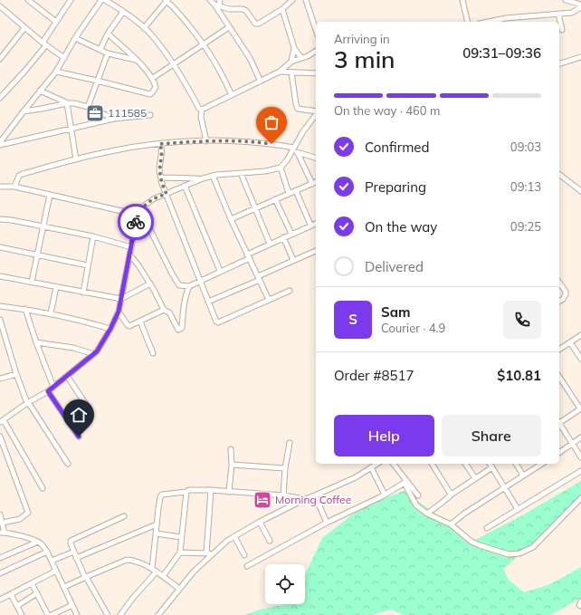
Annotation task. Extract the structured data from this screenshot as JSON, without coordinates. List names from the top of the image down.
{
  "places": {
    "office": ["111585"],
    "hotel": ["Morning Coffee"]
  },
  "page": {
    "heading": ["3 min", "Arriving in", "09:31–09:36"],
    "panel": [
      "Sam",
      "Courier · 4.9",
      "Order #8517",
      "$10.81"
    ],
    "bar": "On the way · 460 m",
    "list": [
      ["Confirmed", "09:03"],
      ["Preparing", "09:13"],
      ["On the way", "09:25"],
      "Delivered"
    ],
    "round": "S",
    "buttons": ["Help", "Share"]
  }
}
